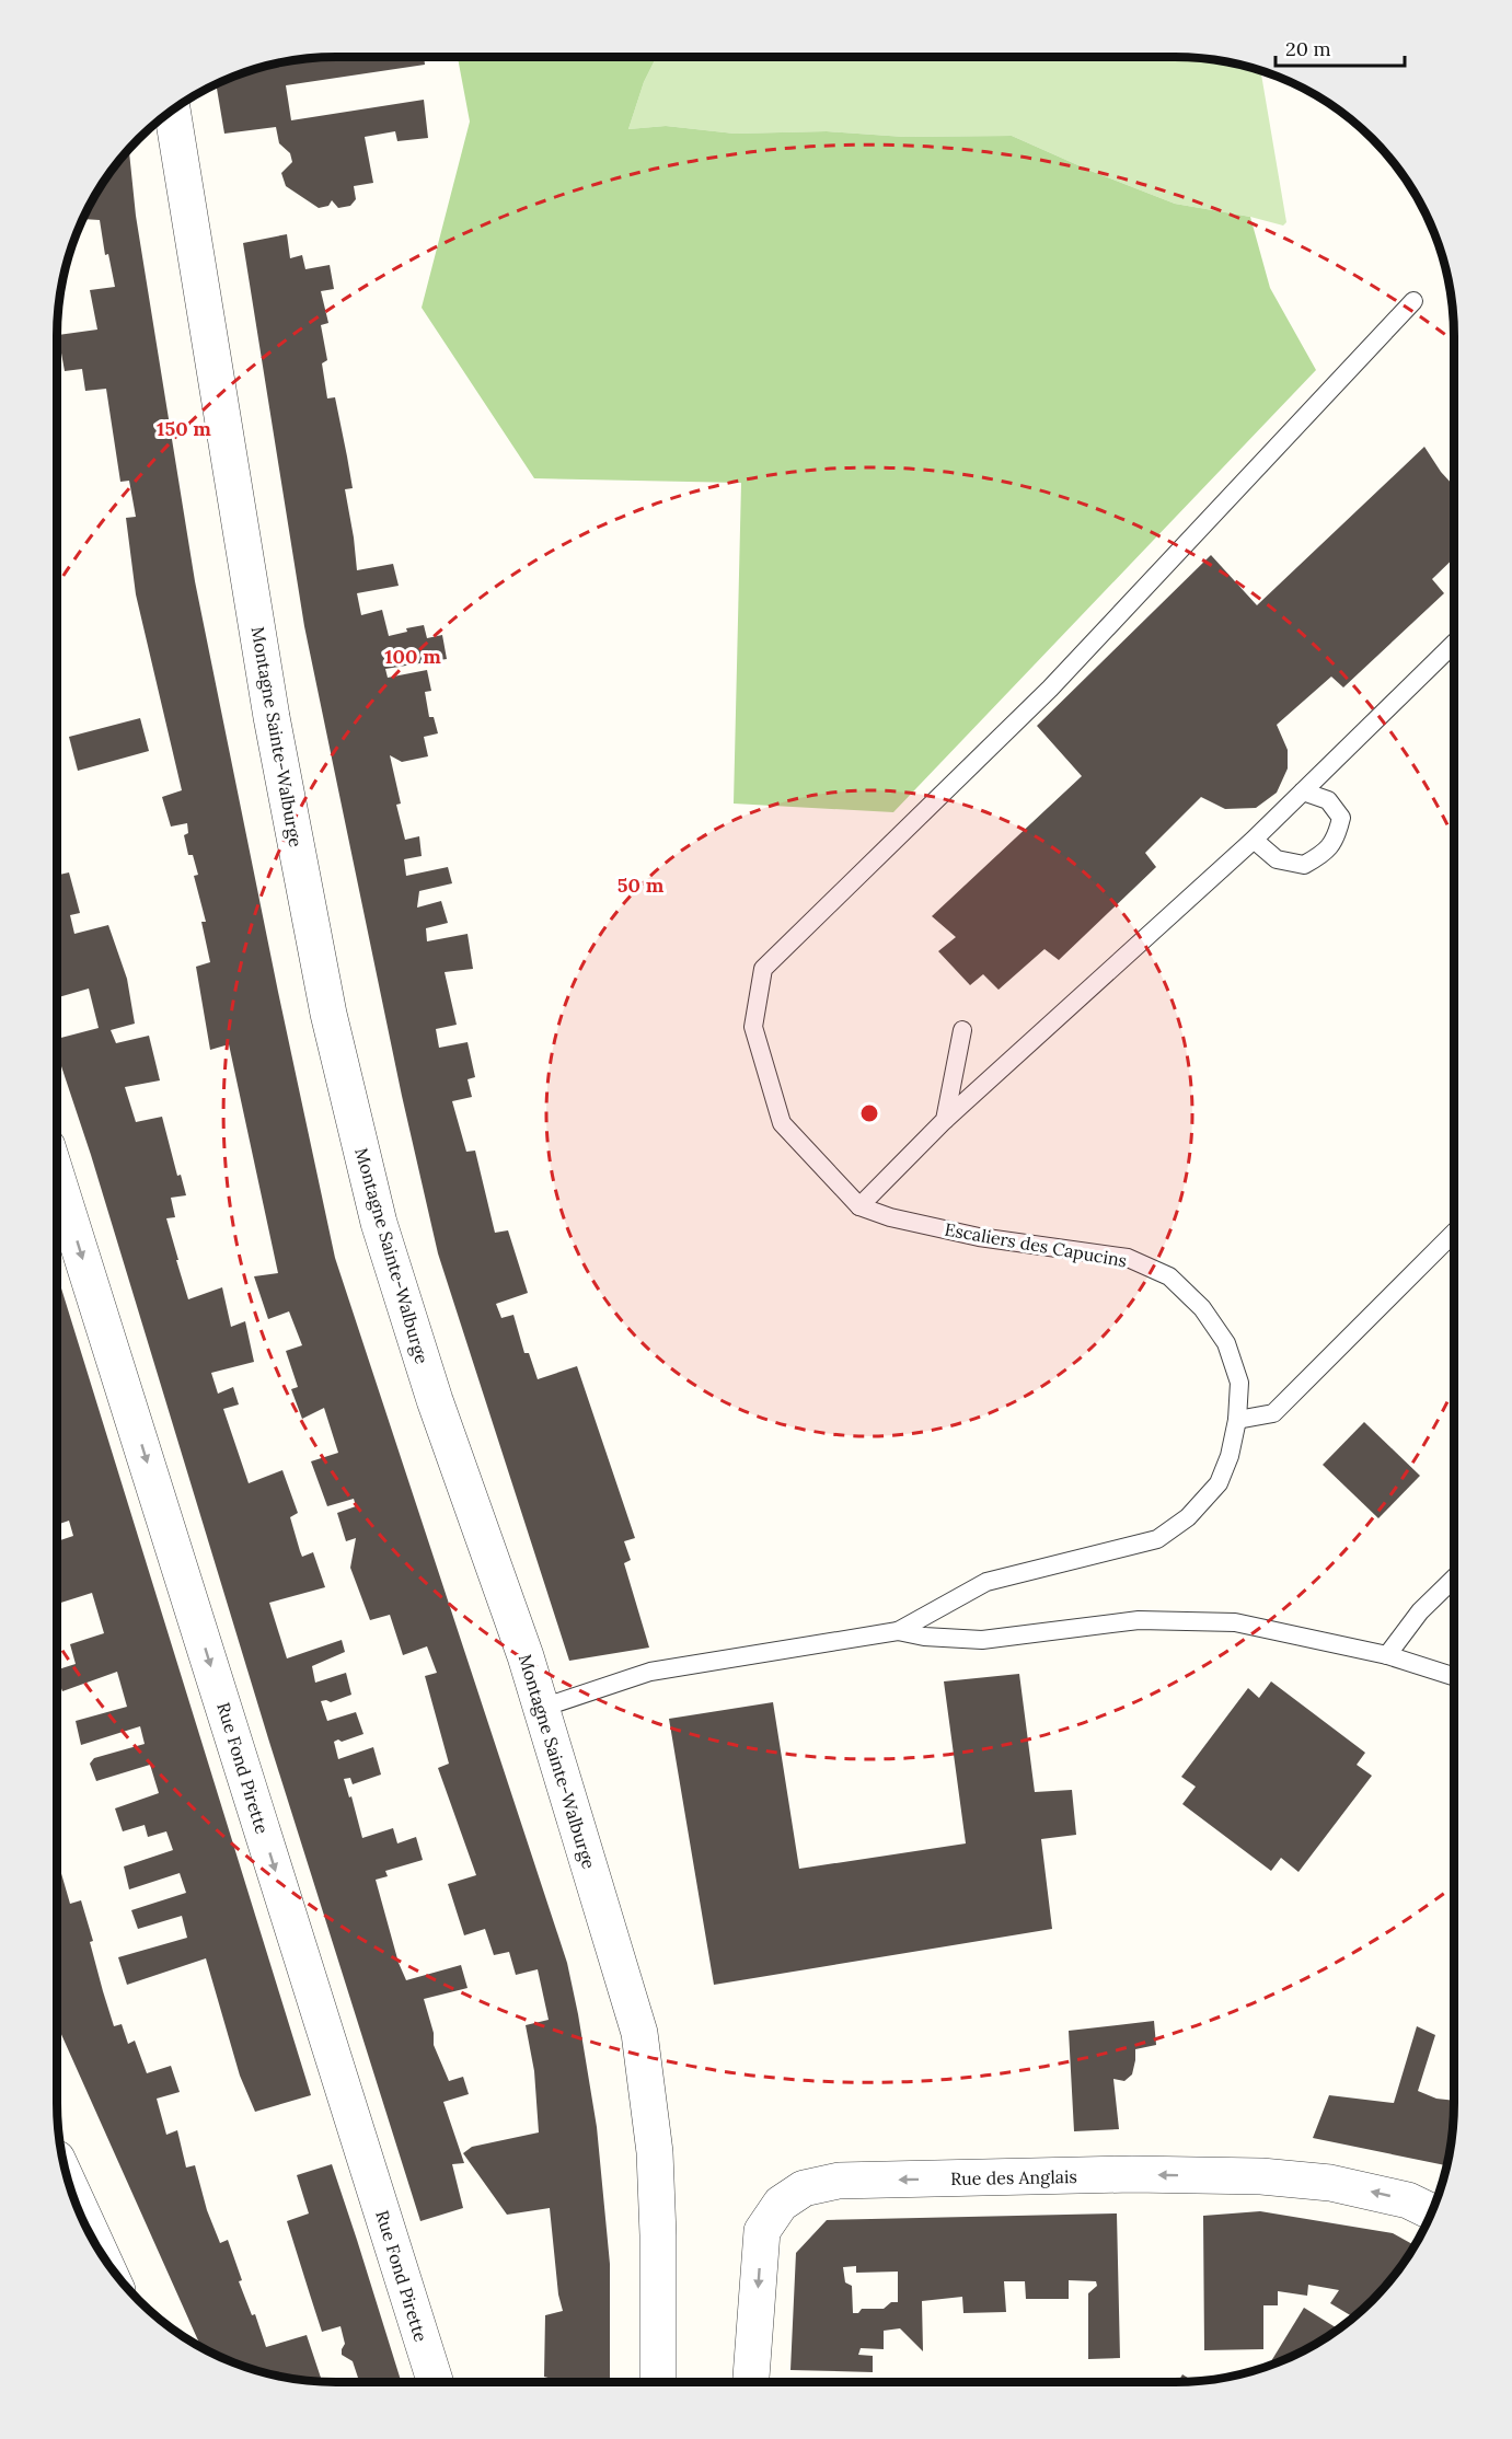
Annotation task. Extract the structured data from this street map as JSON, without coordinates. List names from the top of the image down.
{
  "streets": {
    "street": ["Montagne Sainte-Walburge", "Rue Fond Pirette", "Rue des Anglais"],
    "lane": ["Escaliers des Capucins"]
  },
  "crossings": [
    ["Montagne Sainte-Walburge", "Escaliers des Capucins"]
  ],
  "one_way": ["Rue Fond Pirette", "Rue des Anglais"],
  "scale_bar": "20 m",
  "rings": ["150 m", "100 m", "50 m"]
}
